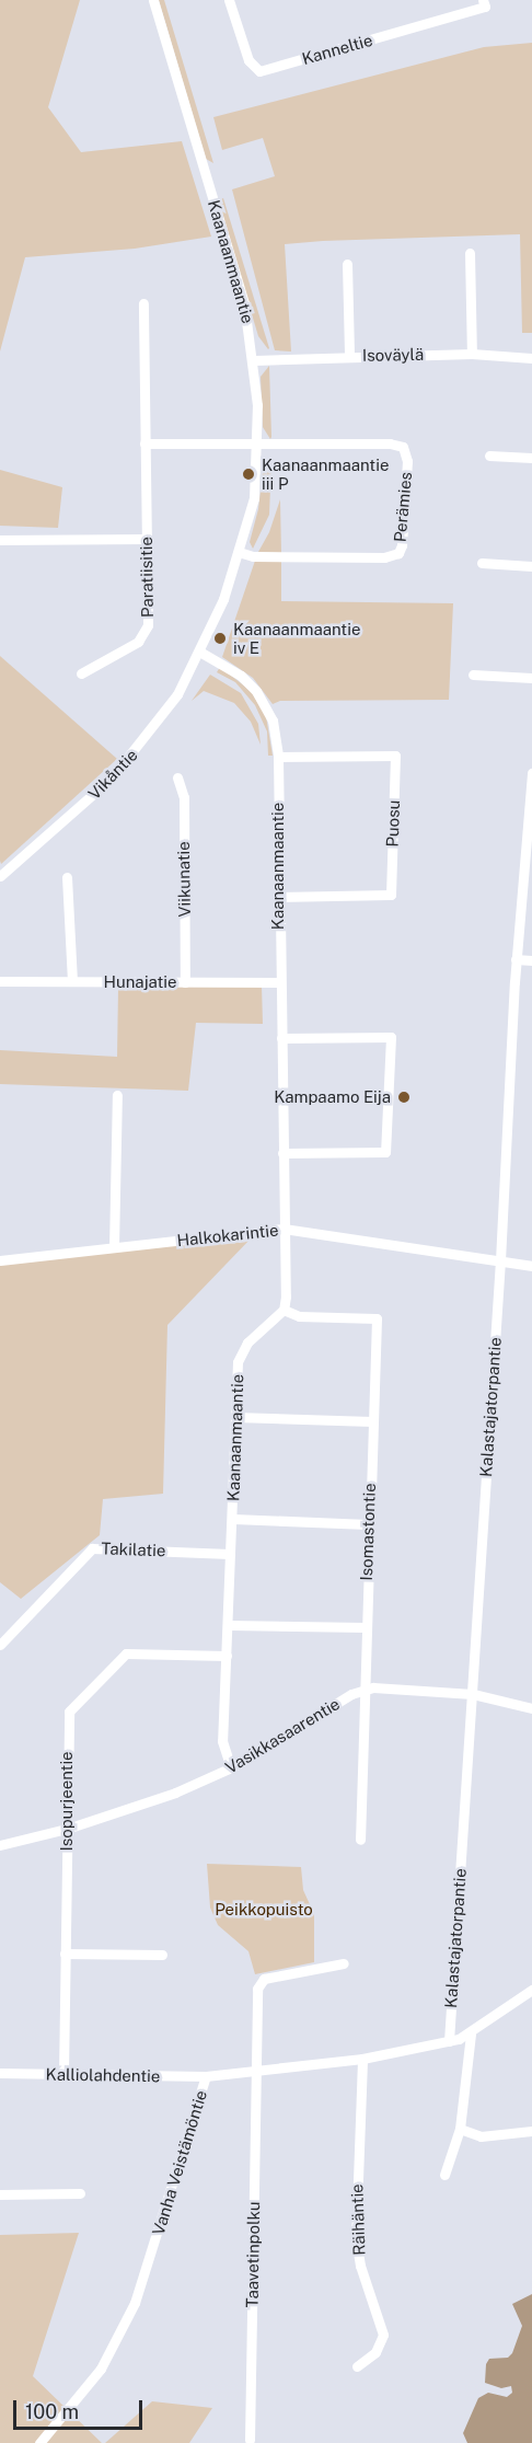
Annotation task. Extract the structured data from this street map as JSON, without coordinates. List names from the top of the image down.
{
  "streets": {
    "street": [
      "Kanneltie",
      "Kaanaanmaantie",
      "Isoväylä",
      "Perämies",
      "Paratiisitie",
      "Vikåntie",
      "Puosu",
      "Viikunatie",
      "Hunajatie",
      "Halkokarintie",
      "Kalastajatorpantie",
      "Isomastontie",
      "Takilatie",
      "Vasikkasaarentie",
      "Isopurjeentie",
      "Kalliolahdentie",
      "Vanha Veistämöntie",
      "Räihäntie",
      "Taavetinpolku"
    ]
  },
  "crossings": [
    ["Kaanaanmaantie", "Isoväylä"],
    ["Kaanaanmaantie", "Perämies"],
    ["Kaanaanmaantie", "Vikåntie"],
    ["Kaanaanmaantie", "Puosu"],
    ["Kaanaanmaantie", "Hunajatie"],
    ["Kaanaanmaantie", "Halkokarintie"],
    ["Kaanaanmaantie", "Isomastontie"],
    ["Kaanaanmaantie", "Takilatie"],
    ["Kaanaanmaantie", "Vasikkasaarentie"],
    ["Kaanaanmaantie", "Isopurjeentie"],
    ["Viikunatie", "Hunajatie"],
    ["Halkokarintie", "Kalastajatorpantie"],
    ["Kalastajatorpantie", "Vasikkasaarentie"],
    ["Kalastajatorpantie", "Vanha Veistämöntie"],
    ["Isomastontie", "Vasikkasaarentie"],
    ["Vasikkasaarentie", "Isopurjeentie"],
    ["Isopurjeentie", "Kalliolahdentie"],
    ["Kalliolahdentie", "Vanha Veistämöntie"],
    ["Vanha Veistämöntie", "Räihäntie"],
    ["Vanha Veistämöntie", "Taavetinpolku"]
  ],
  "parks": ["Peikkopuisto"],
  "places": ["Kaanaanmaantie iii P", "Kaanaanmaantie iv E", "Kampaamo Eija"],
  "scale_bar": "100 m"
}
